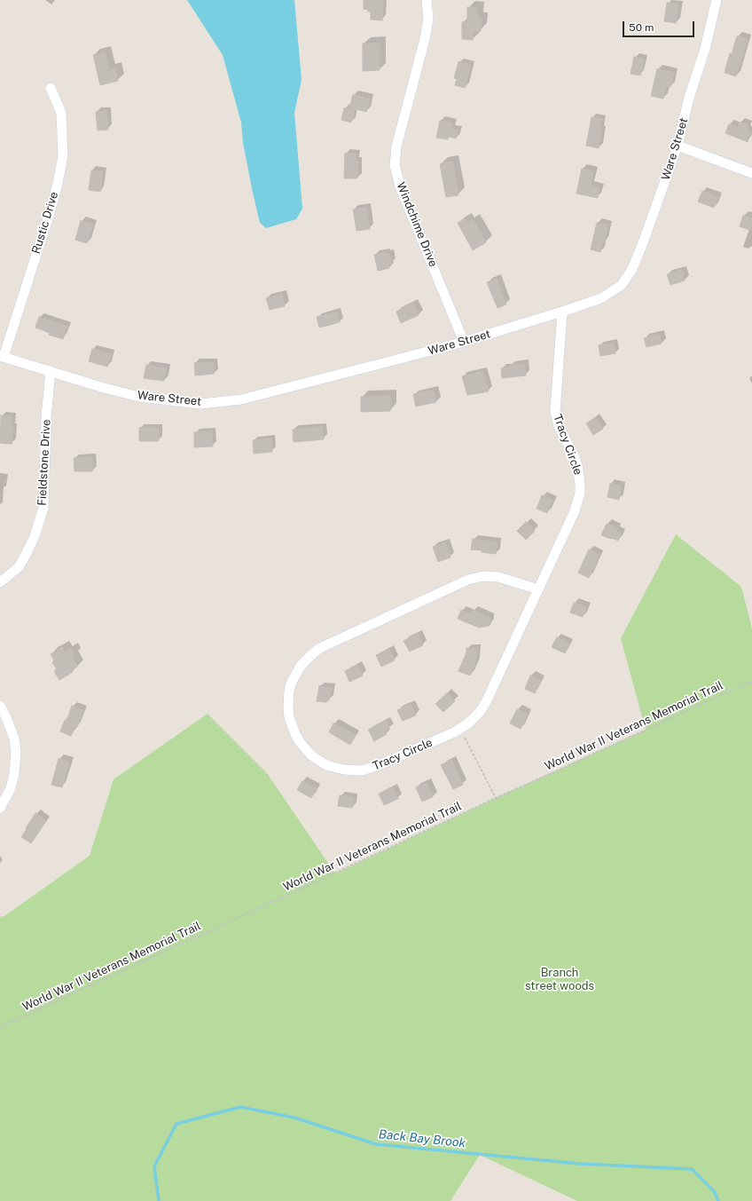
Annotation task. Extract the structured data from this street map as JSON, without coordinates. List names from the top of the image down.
{
  "streets": {
    "street": [
      "Ware Street",
      "Rustic Drive",
      "Windchime Drive",
      "Tracy Circle",
      "Fieldstone Drive"
    ],
    "path": ["World War II Veterans Memorial Trail"]
  },
  "crossings": [
    ["Ware Street", "Rustic Drive"],
    ["Ware Street", "Windchime Drive"],
    ["Ware Street", "Tracy Circle"],
    ["Ware Street", "Fieldstone Drive"]
  ],
  "water": ["Back Bay Brook"],
  "parks": ["Branch street woods"],
  "scale_bar": "50 m"
}
